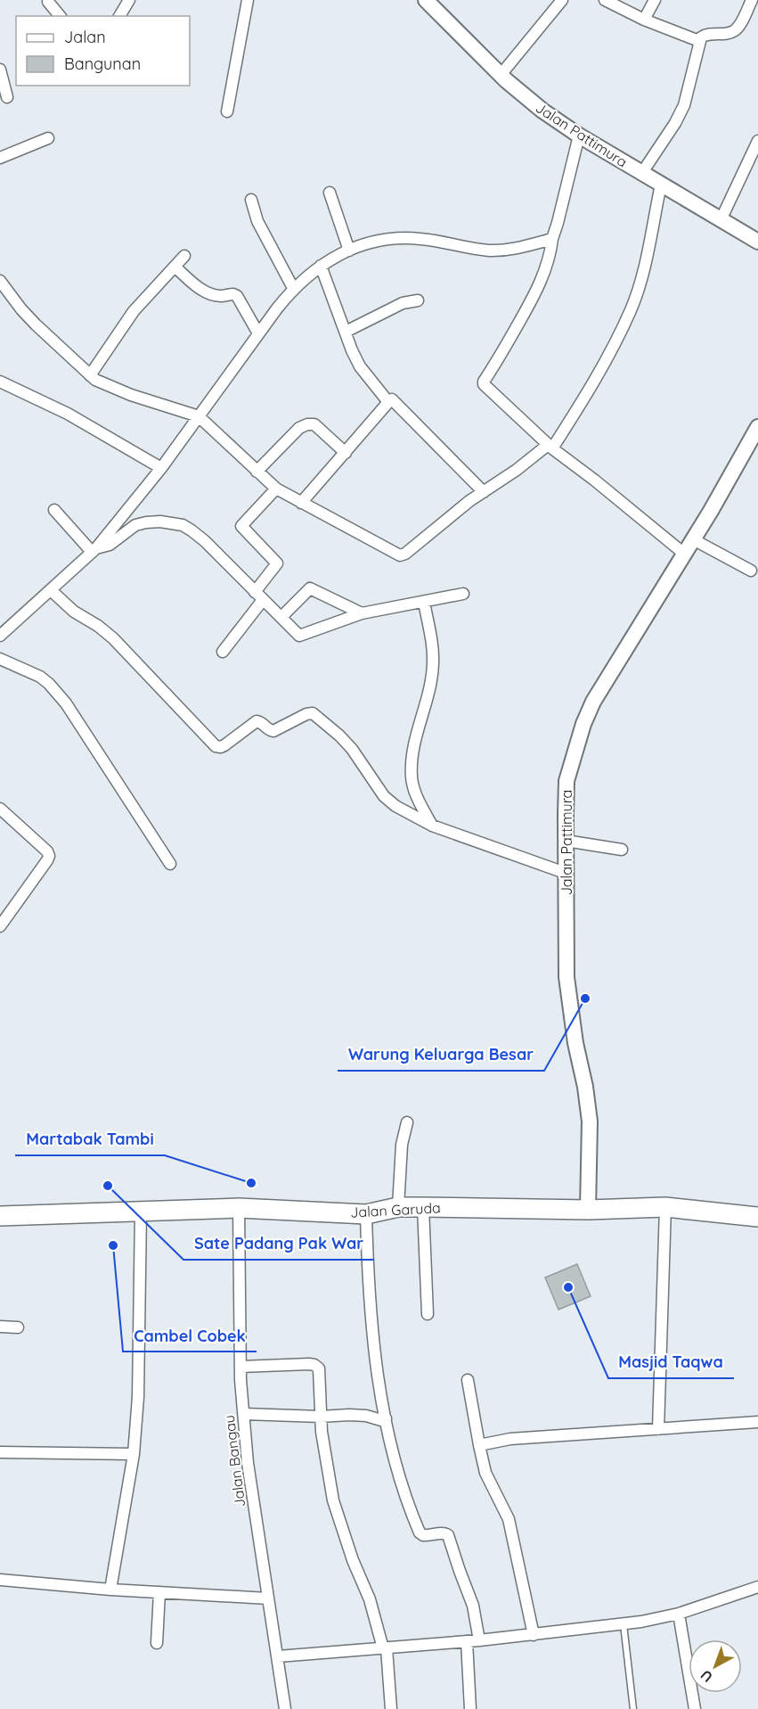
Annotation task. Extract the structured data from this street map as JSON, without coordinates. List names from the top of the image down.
{
  "streets": {
    "highway": ["Jalan Garuda"],
    "street": ["Jalan Pattimura", "Jalan Bangau"]
  },
  "crossings": [
    ["Jalan Pattimura", "Jalan Garuda"],
    ["Jalan Garuda", "Jalan Bangau"]
  ],
  "places": [
    "Warung Keluarga Besar",
    "Martabak Tambi",
    "Sate Padang Pak War",
    "Cambel Cobek",
    "Masjid Taqwa"
  ],
  "legend": ["Jalan", "Bangunan"],
  "north": "bottom left"
}
